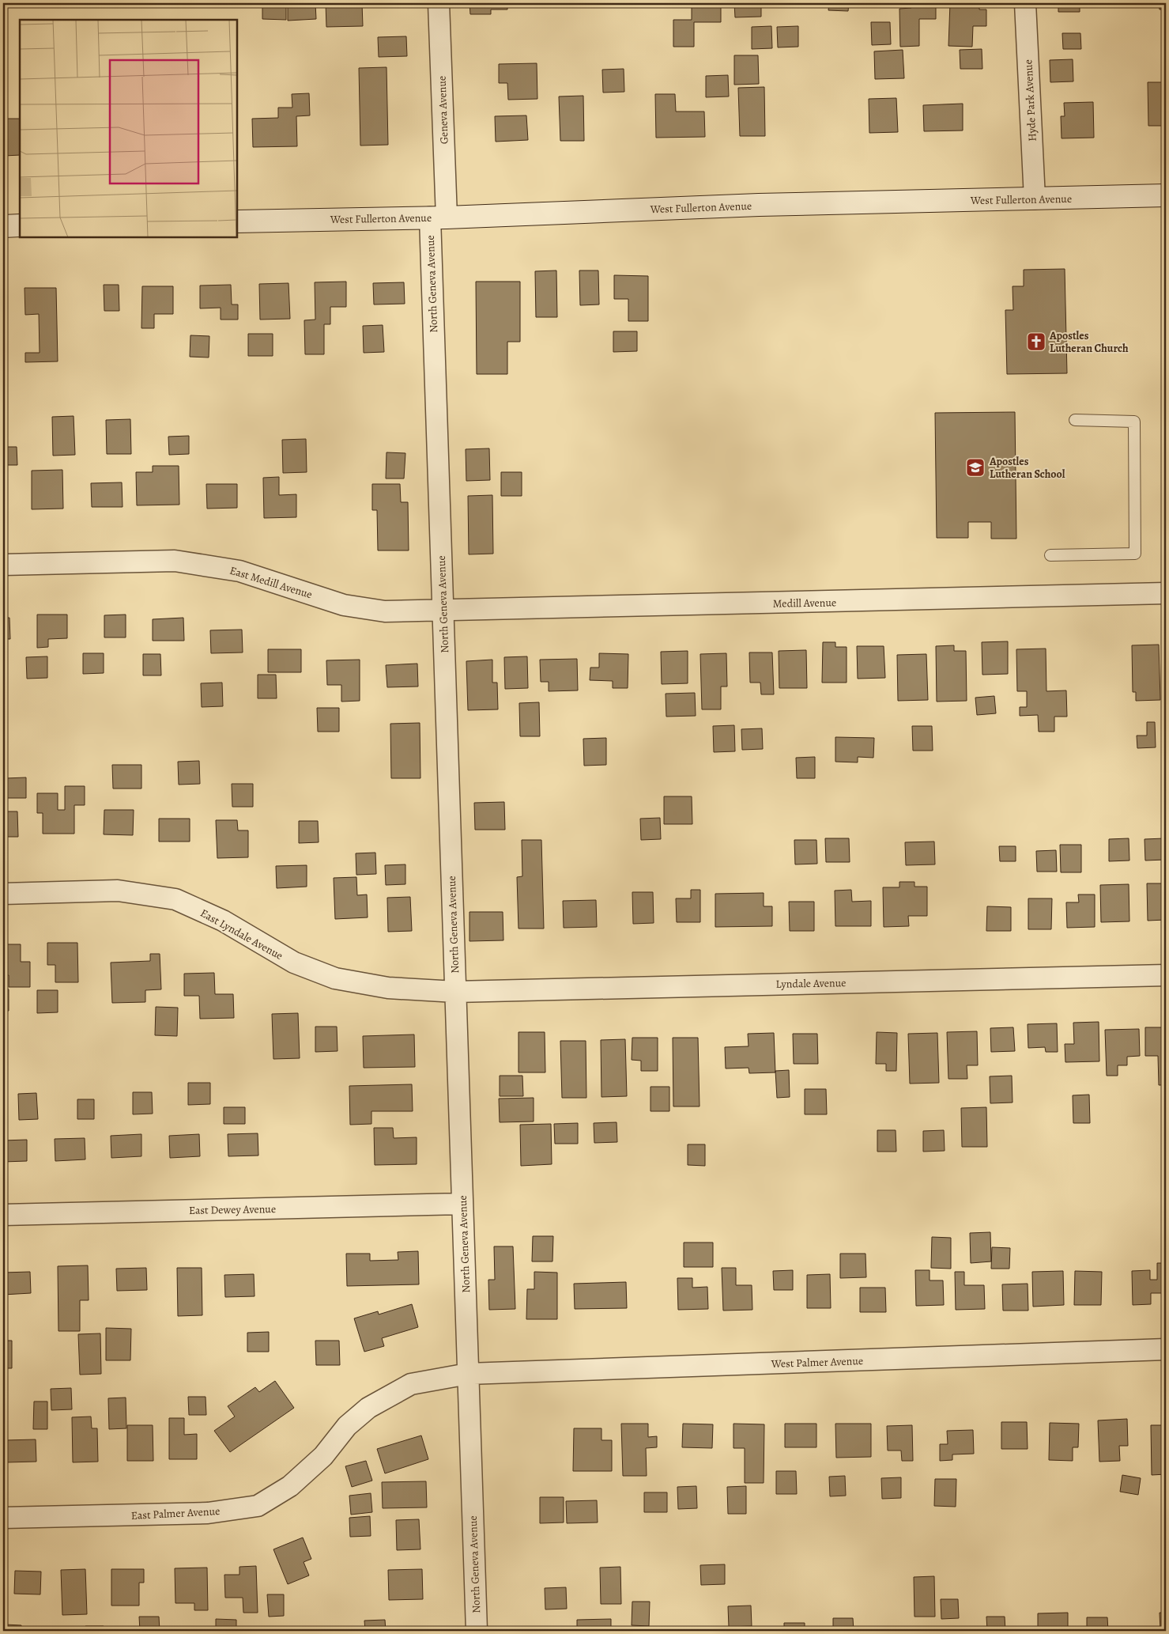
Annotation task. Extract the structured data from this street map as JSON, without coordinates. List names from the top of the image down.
{
  "streets": {
    "street": [
      "Hyde Park Avenue",
      "Geneva Avenue",
      "West Fullerton Avenue",
      "North Geneva Avenue",
      "East Medill Avenue",
      "Medill Avenue",
      "East Lyndale Avenue",
      "Lyndale Avenue",
      "East Dewey Avenue",
      "West Palmer Avenue",
      "East Palmer Avenue"
    ]
  },
  "crossings": [
    ["Hyde Park Avenue", "West Fullerton Avenue"],
    ["Geneva Avenue", "West Fullerton Avenue"],
    ["Geneva Avenue", "North Geneva Avenue"],
    ["West Fullerton Avenue", "North Geneva Avenue"],
    ["North Geneva Avenue", "East Medill Avenue"],
    ["North Geneva Avenue", "Medill Avenue"],
    ["North Geneva Avenue", "East Lyndale Avenue"],
    ["North Geneva Avenue", "Lyndale Avenue"],
    ["North Geneva Avenue", "East Dewey Avenue"],
    ["North Geneva Avenue", "West Palmer Avenue"],
    ["North Geneva Avenue", "East Palmer Avenue"],
    ["East Medill Avenue", "Medill Avenue"],
    ["East Lyndale Avenue", "Lyndale Avenue"],
    ["West Palmer Avenue", "East Palmer Avenue"]
  ],
  "places": {
    "church": ["Apostles Lutheran Church"],
    "school or university": ["Apostles Lutheran School"]
  }
}
